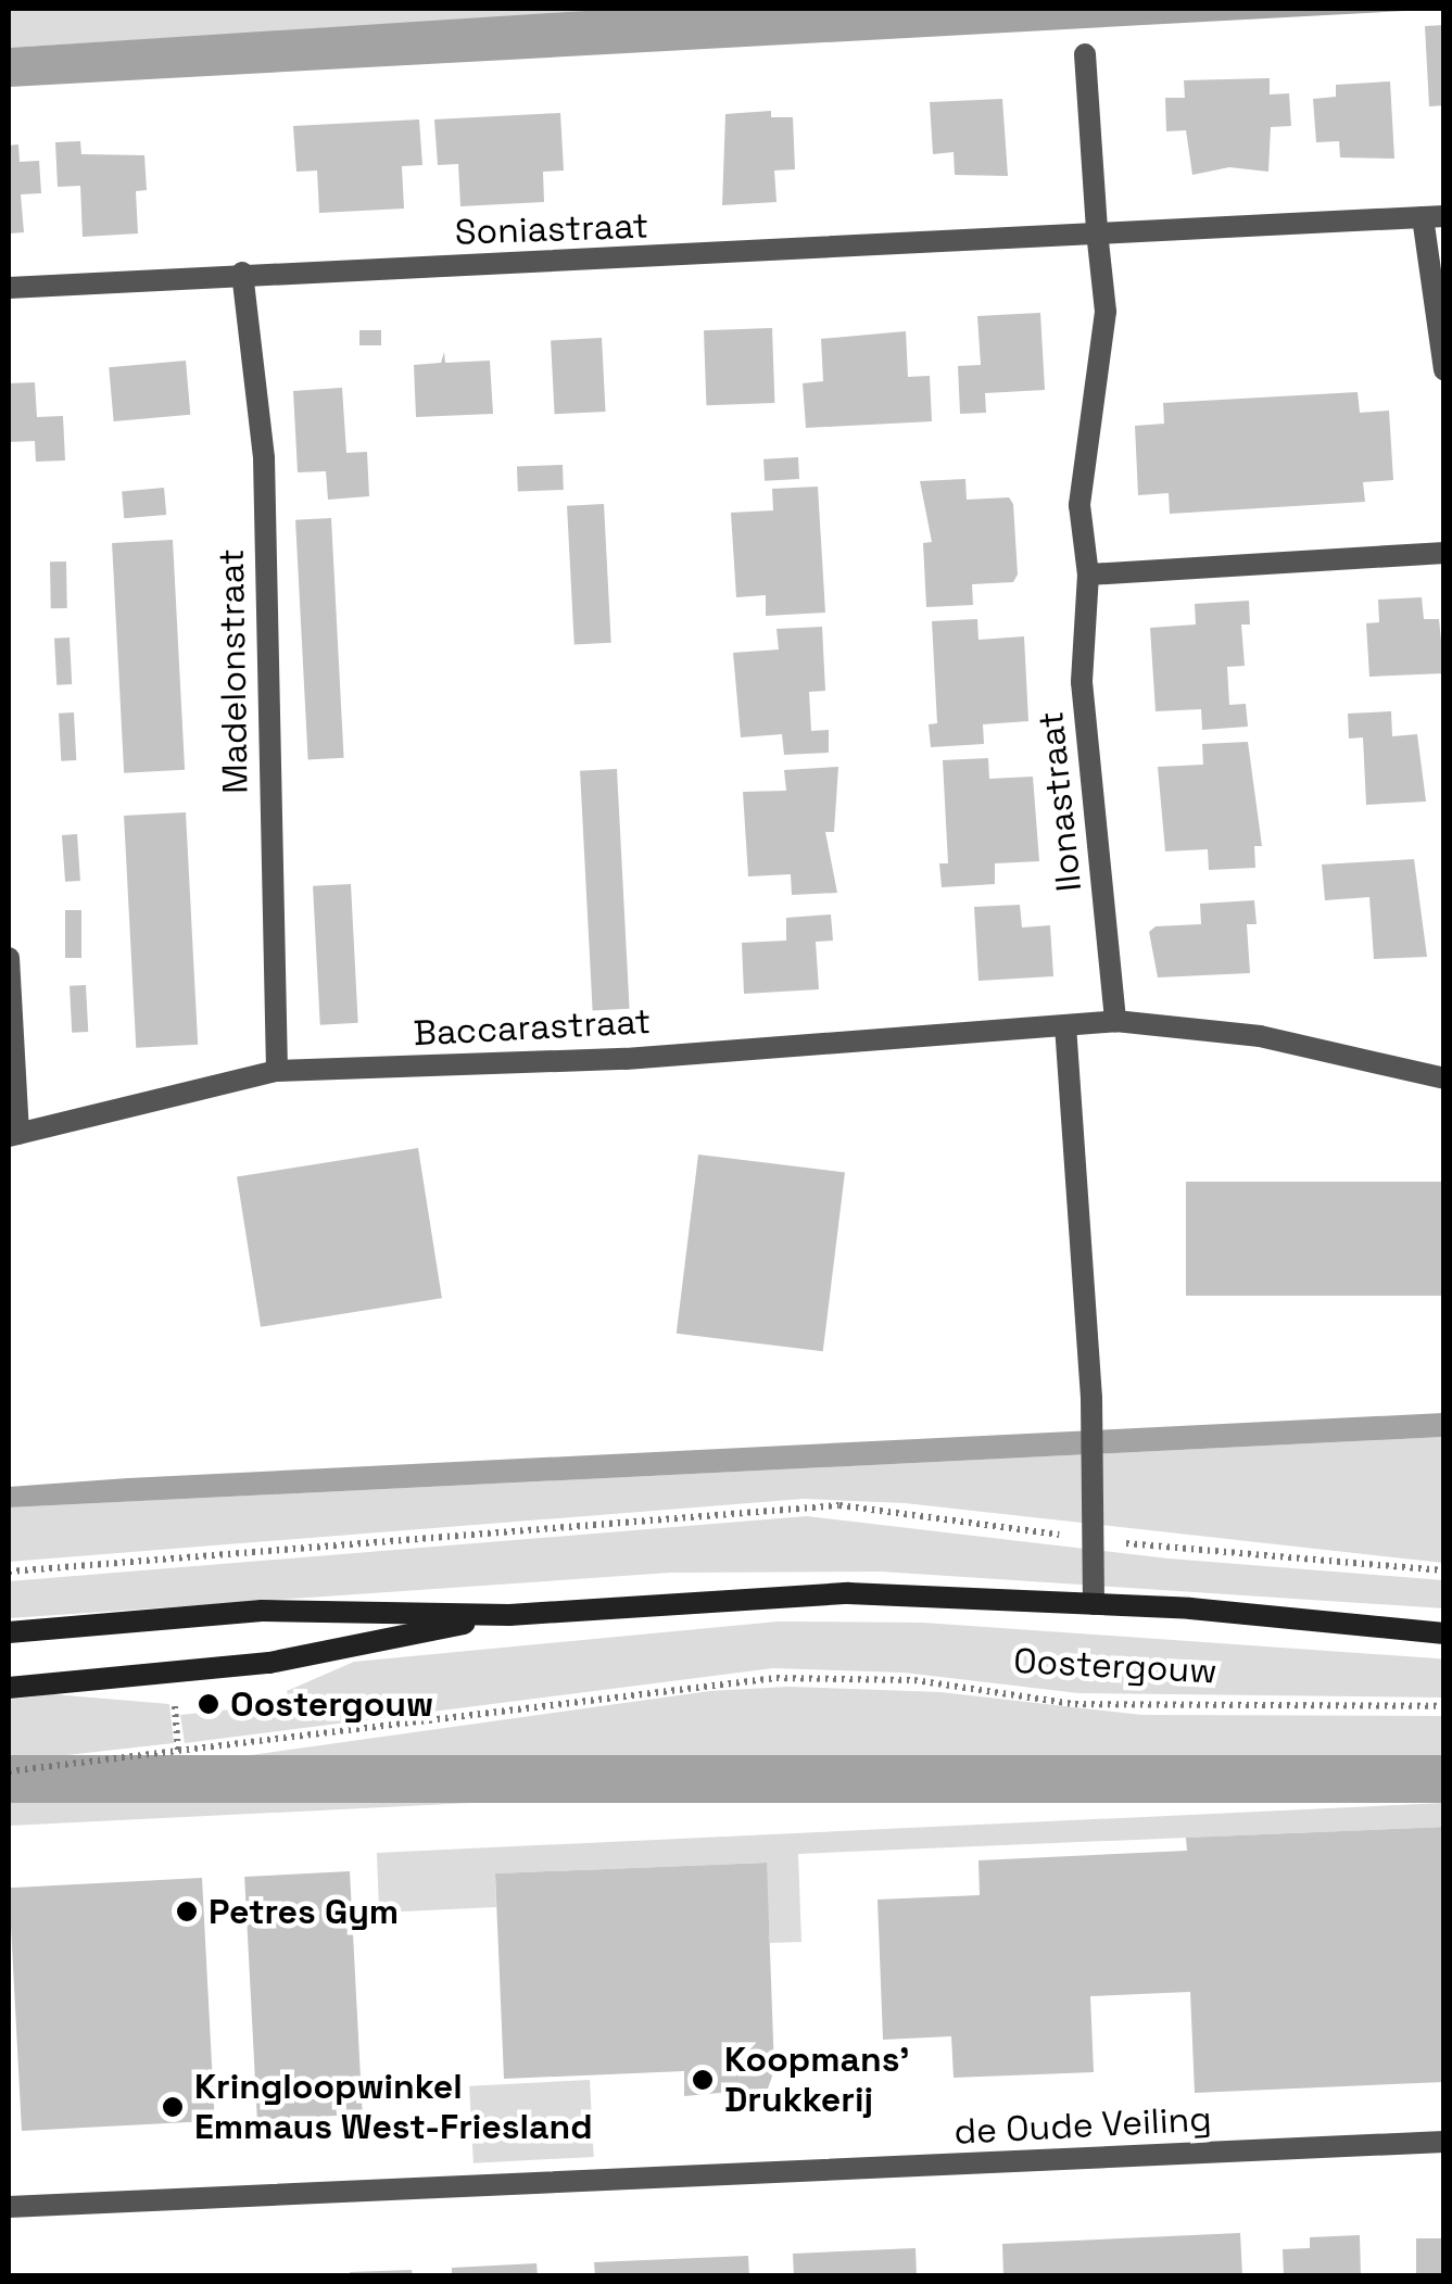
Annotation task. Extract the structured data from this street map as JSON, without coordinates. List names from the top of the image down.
{
  "streets": {
    "main road": ["Oostergouw"],
    "street": [
      "Soniastraat",
      "Madelonstraat",
      "Ilonastraat",
      "Baccarastraat",
      "de Oude Veiling"
    ]
  },
  "crossings": [
    ["Soniastraat", "Madelonstraat"],
    ["Soniastraat", "Ilonastraat"],
    ["Madelonstraat", "Baccarastraat"],
    ["Ilonastraat", "Baccarastraat"]
  ],
  "places": [
    "Oostergouw",
    "Petres Gym",
    "Koopmans' Drukkerij",
    "Kringloopwinkel Emmaus West-Friesland"
  ]
}
